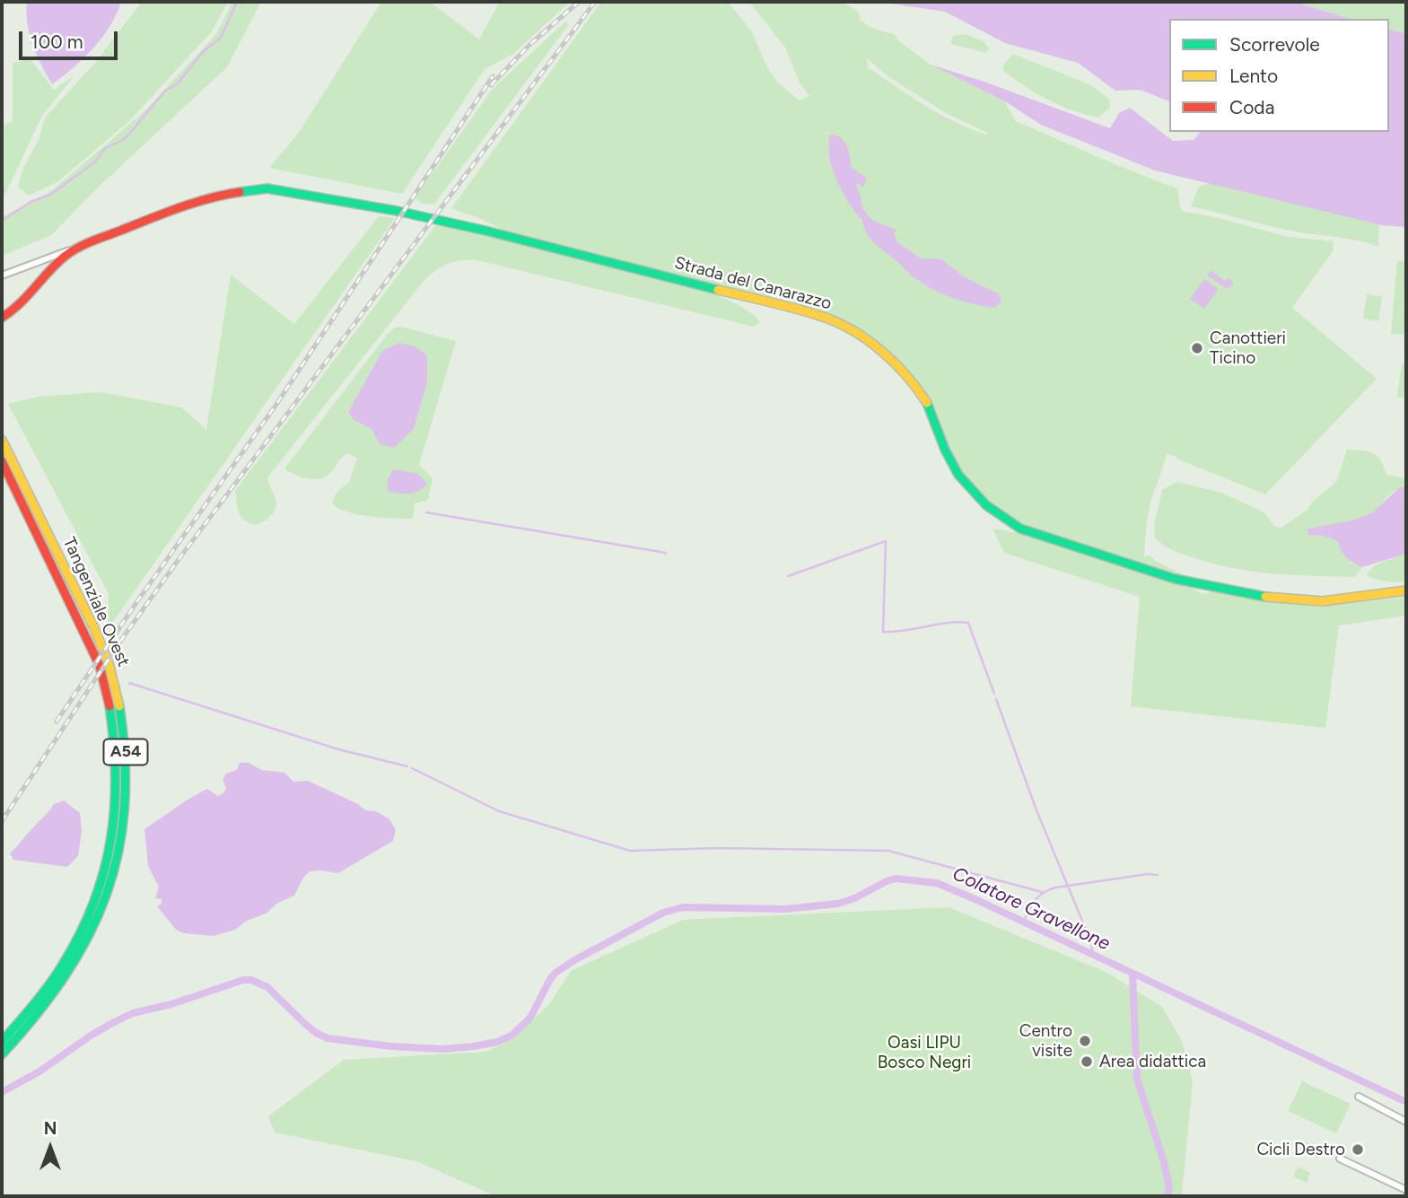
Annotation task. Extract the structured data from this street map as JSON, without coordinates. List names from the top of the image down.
{
  "streets": {
    "main road": ["Strada del Canarazzo", "Tangenziale Ovest", "A54"]
  },
  "water": ["Colatore Gravellone"],
  "parks": ["Oasi LIPU Bosco Negri"],
  "places": [
    "Canottieri Ticino",
    "Centro visite",
    "Area didattica",
    "Cicli Destro"
  ],
  "legend": ["Scorrevole", "Lento", "Coda"],
  "scale_bar": "100 m",
  "north": "top"
}
